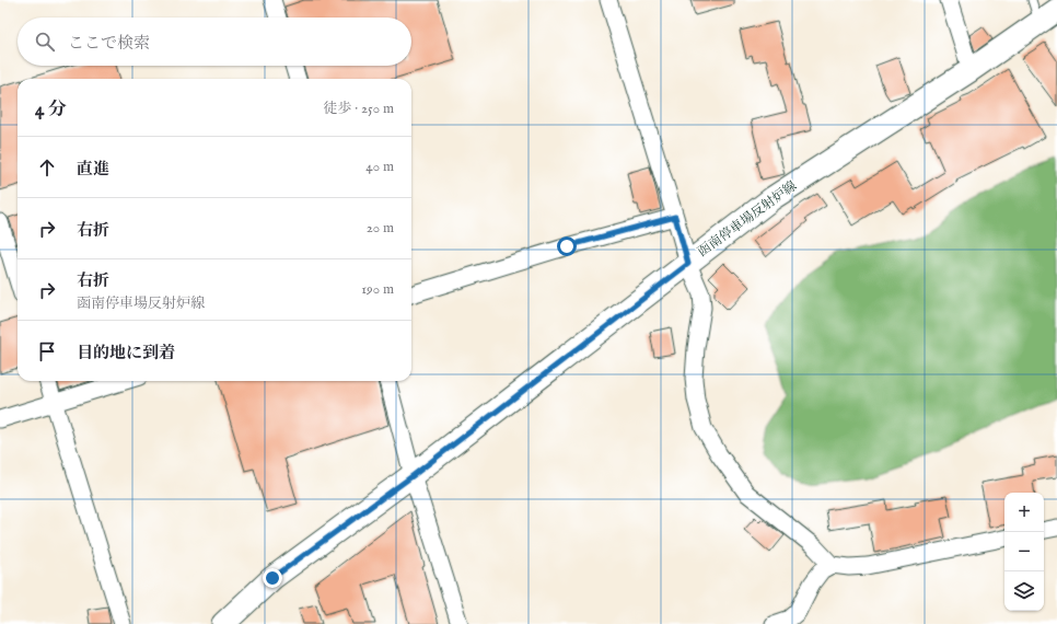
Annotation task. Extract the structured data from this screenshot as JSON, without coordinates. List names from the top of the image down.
{
  "streets": {
    "main road": ["函南停車場反射炉線"]
  },
  "page": {
    "search": "ここで検索",
    "heading": ["4 分", "徒歩 · 250 m"],
    "list": [
      ["直進", "40 m"],
      ["右折", "20 m"],
      ["右折", "函南停車場反射炉線", "190 m"],
      "目的地に到着"
    ],
    "map_buttons": ["+", "−"]
  }
}
